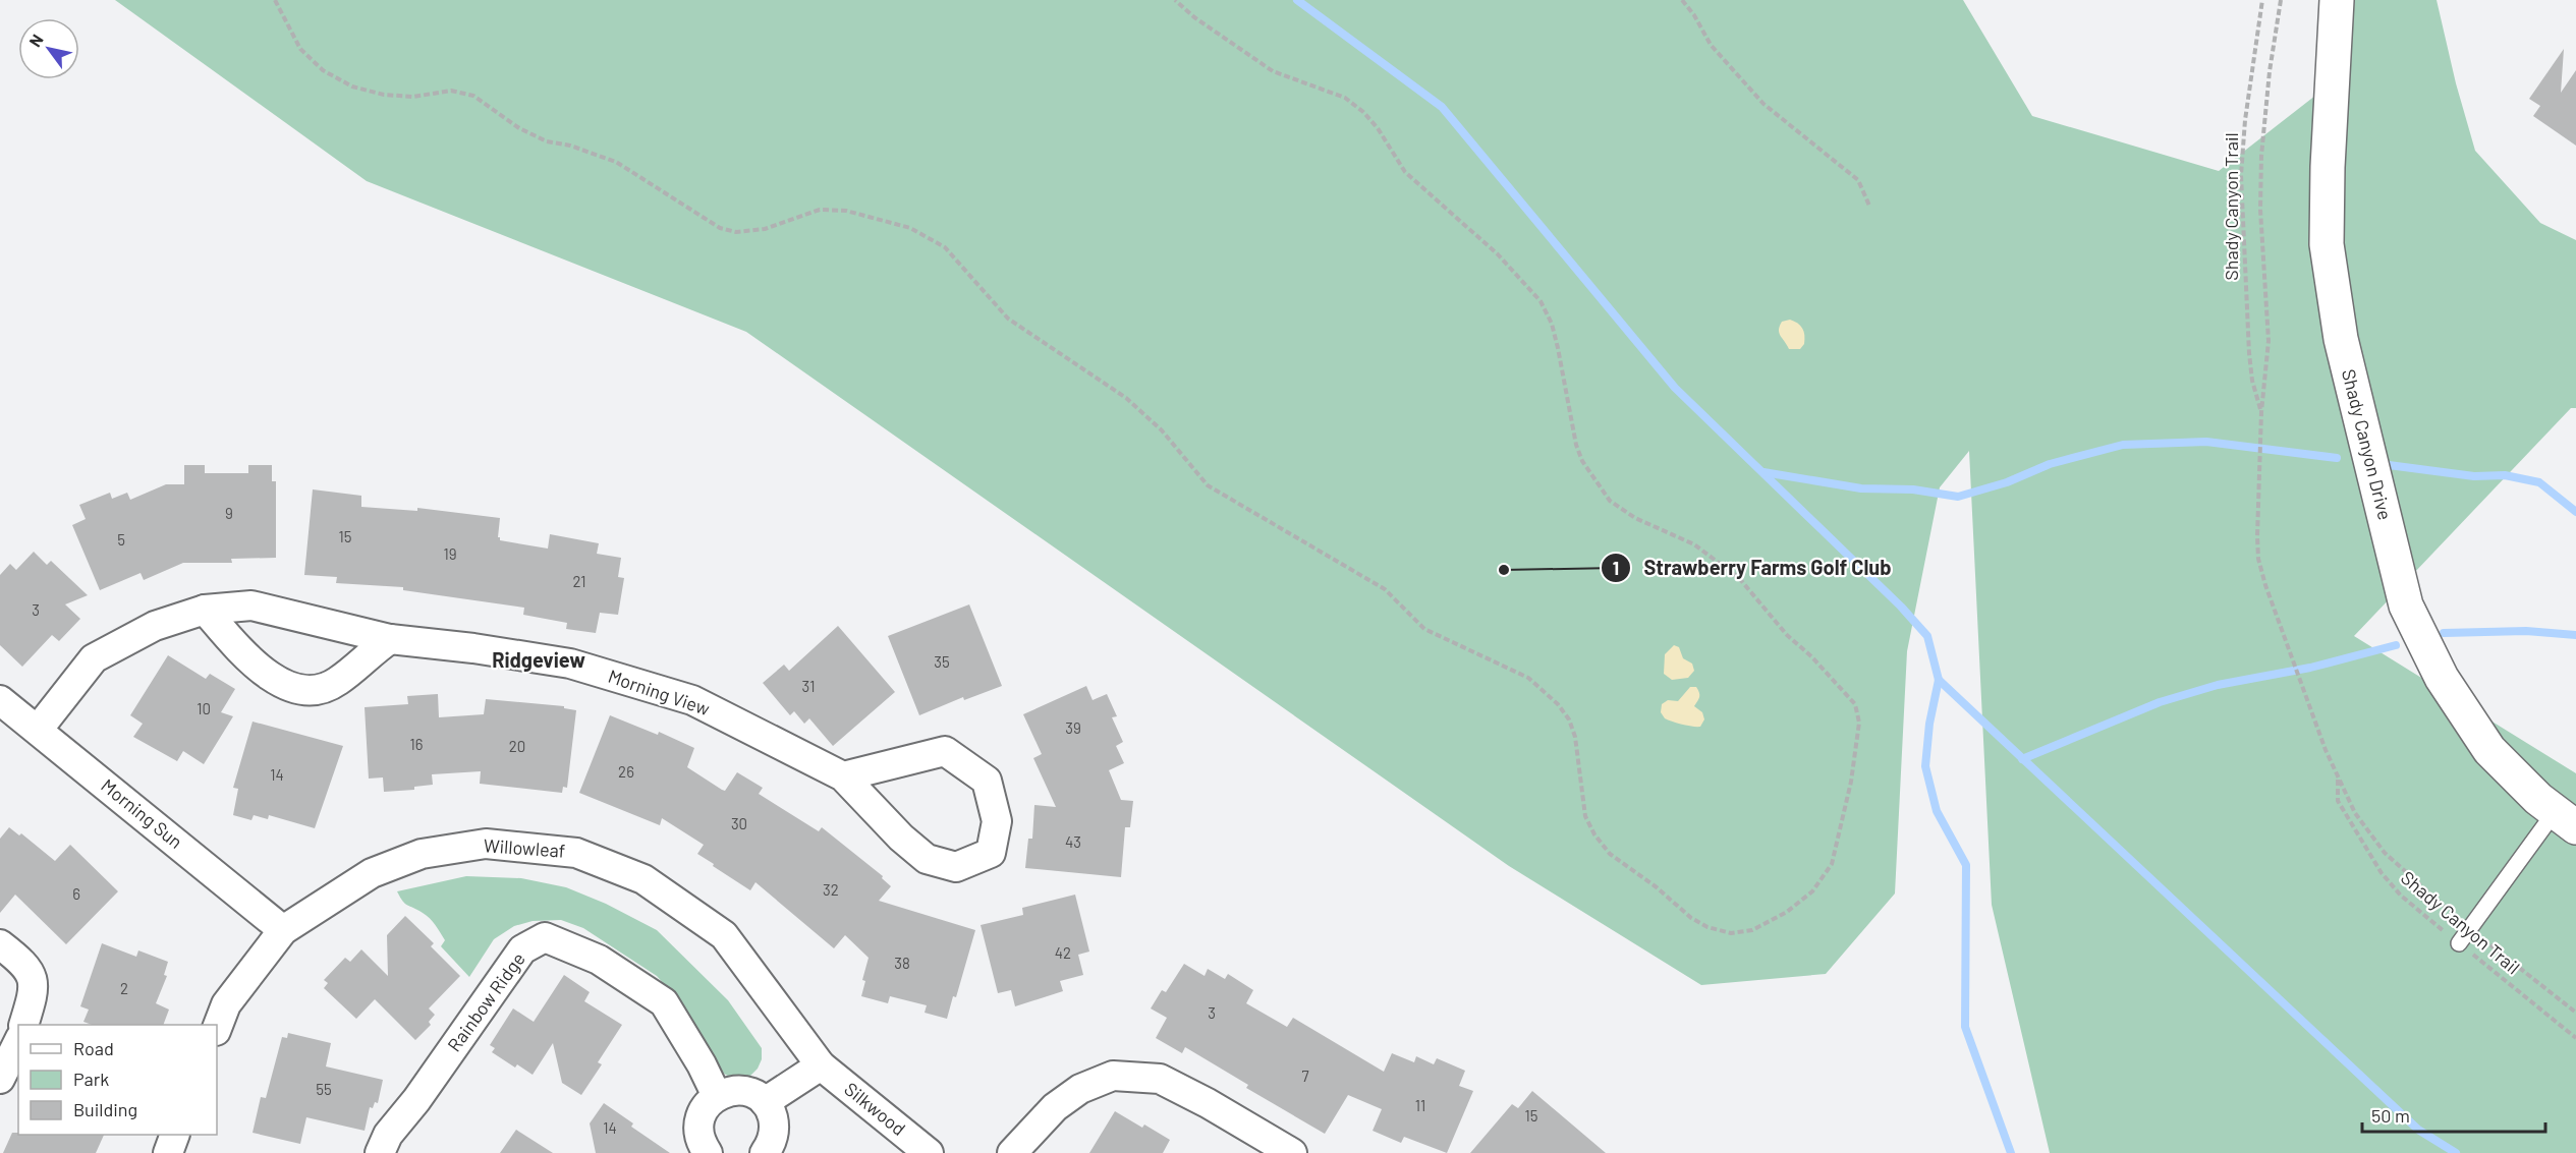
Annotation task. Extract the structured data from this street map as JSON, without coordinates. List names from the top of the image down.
{
  "streets": {
    "street": [
      "Shady Canyon Drive",
      "Morning View",
      "Morning Sun",
      "Willowleaf",
      "Rainbow Ridge",
      "Silkwood"
    ],
    "path": ["Shady Canyon Trail"]
  },
  "crossings": [
    ["Morning View", "Morning Sun"],
    ["Morning Sun", "Willowleaf"],
    ["Willowleaf", "Silkwood"]
  ],
  "districts": ["Ridgeview"],
  "places": ["Strawberry Farms Golf Club"],
  "house_numbers": [
    "9",
    "15",
    "5",
    "19",
    "21",
    "3",
    "35",
    "31",
    "10",
    "39",
    "16",
    "20",
    "26",
    "14",
    "30",
    "43",
    "32",
    "6",
    "42",
    "38",
    "2",
    "3",
    "7",
    "55",
    "11",
    "15",
    "14"
  ],
  "legend": ["Road", "Park", "Building"],
  "scale_bar": "50 m",
  "north": "top left"
}
